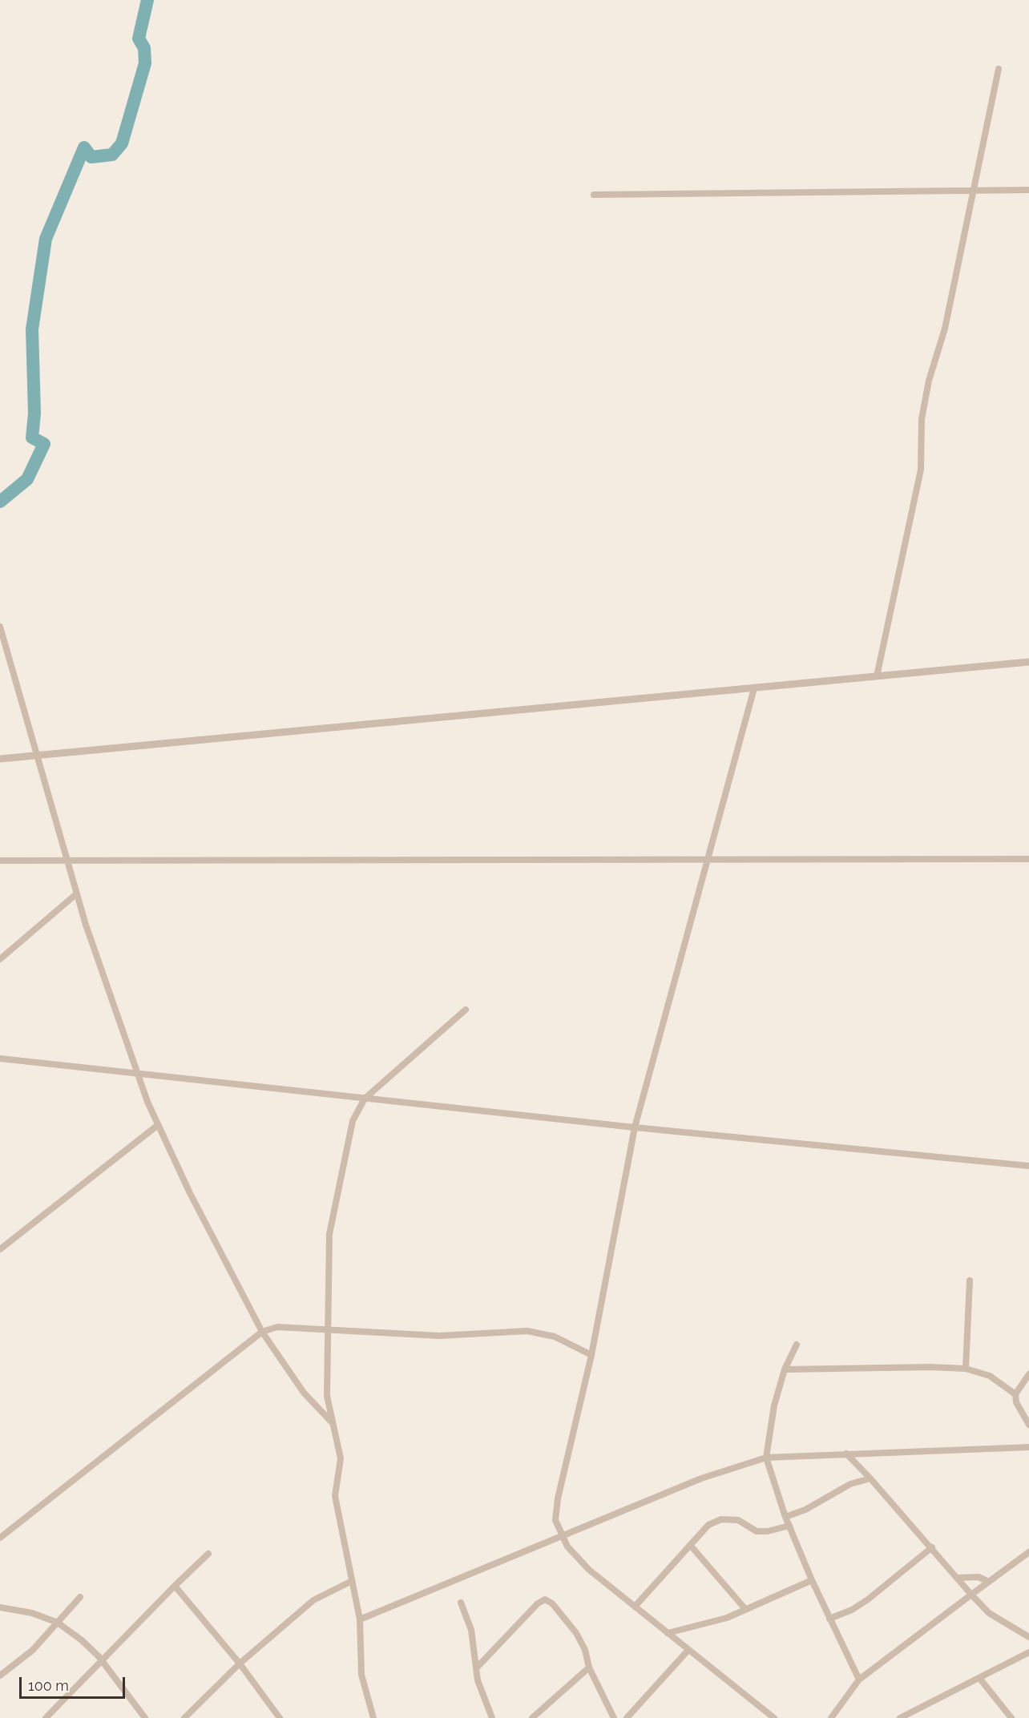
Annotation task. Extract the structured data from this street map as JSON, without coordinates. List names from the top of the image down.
{
  "scale_bar": "100 m"
}
